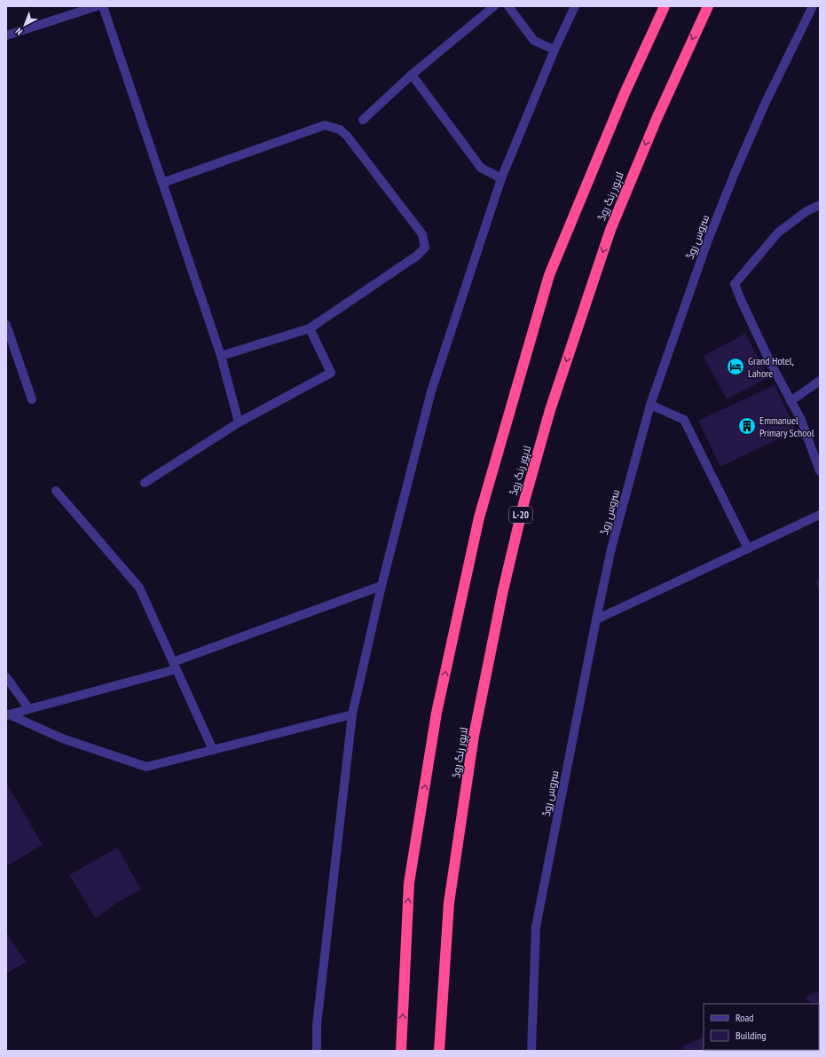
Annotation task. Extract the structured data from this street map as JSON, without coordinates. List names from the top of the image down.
{
  "streets": {
    "highway": ["لاہور رنگ روڈ", "L-20"],
    "street": ["سروس روڈ"]
  },
  "places": {
    "hotel": ["Grand Hotel, Lahore"],
    "building": ["Emmanuel Primary School"]
  },
  "legend": ["Road", "Building"],
  "north": "bottom left"
}
